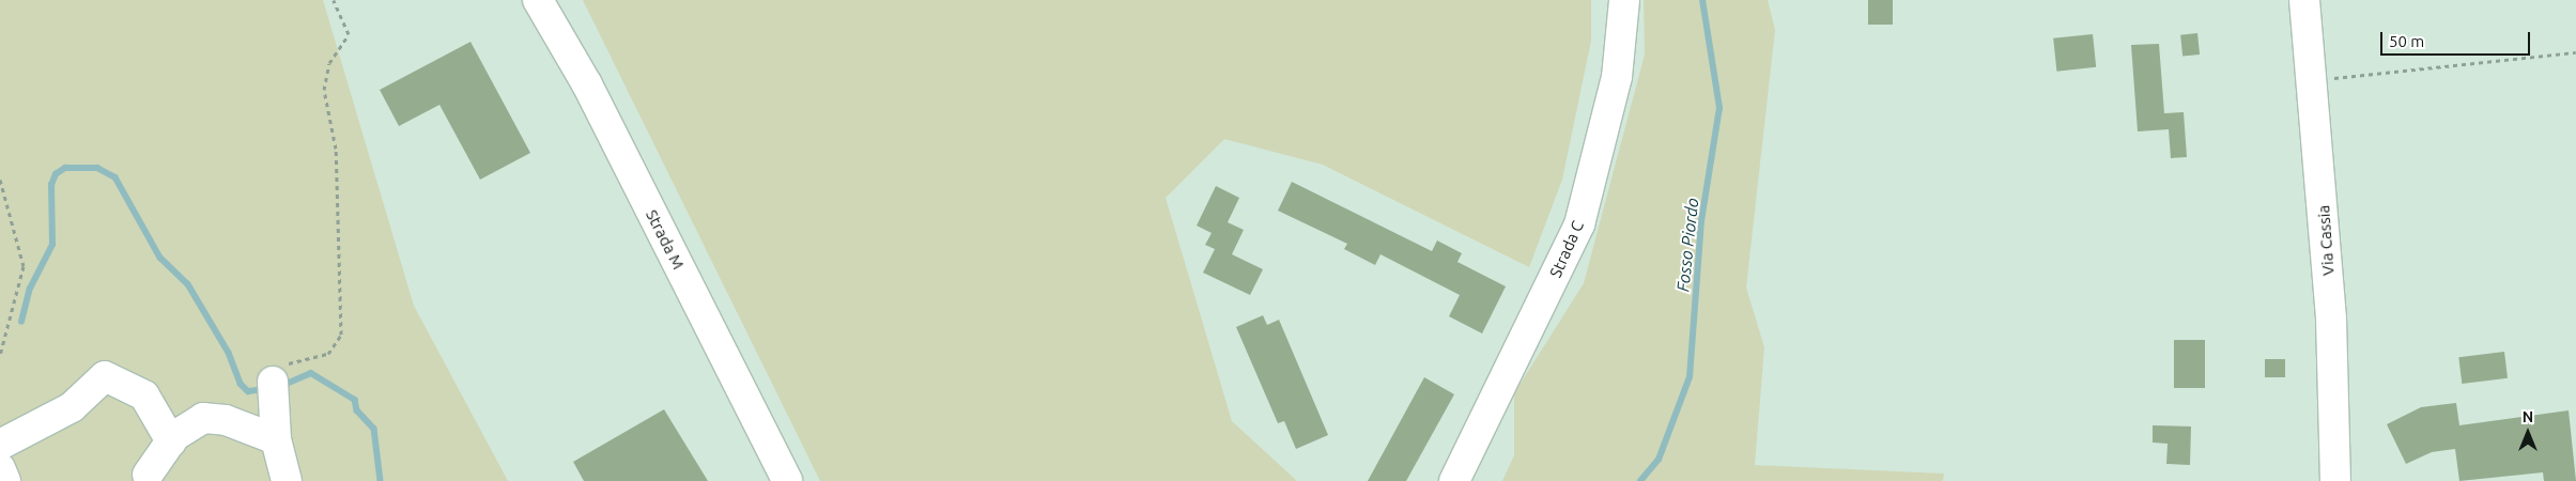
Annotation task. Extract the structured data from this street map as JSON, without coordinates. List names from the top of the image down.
{
  "streets": {
    "street": ["Strada M", "Via Cassia", "Strada C"]
  },
  "water": ["Fosso Piordo"],
  "scale_bar": "50 m",
  "north": "top"
}
